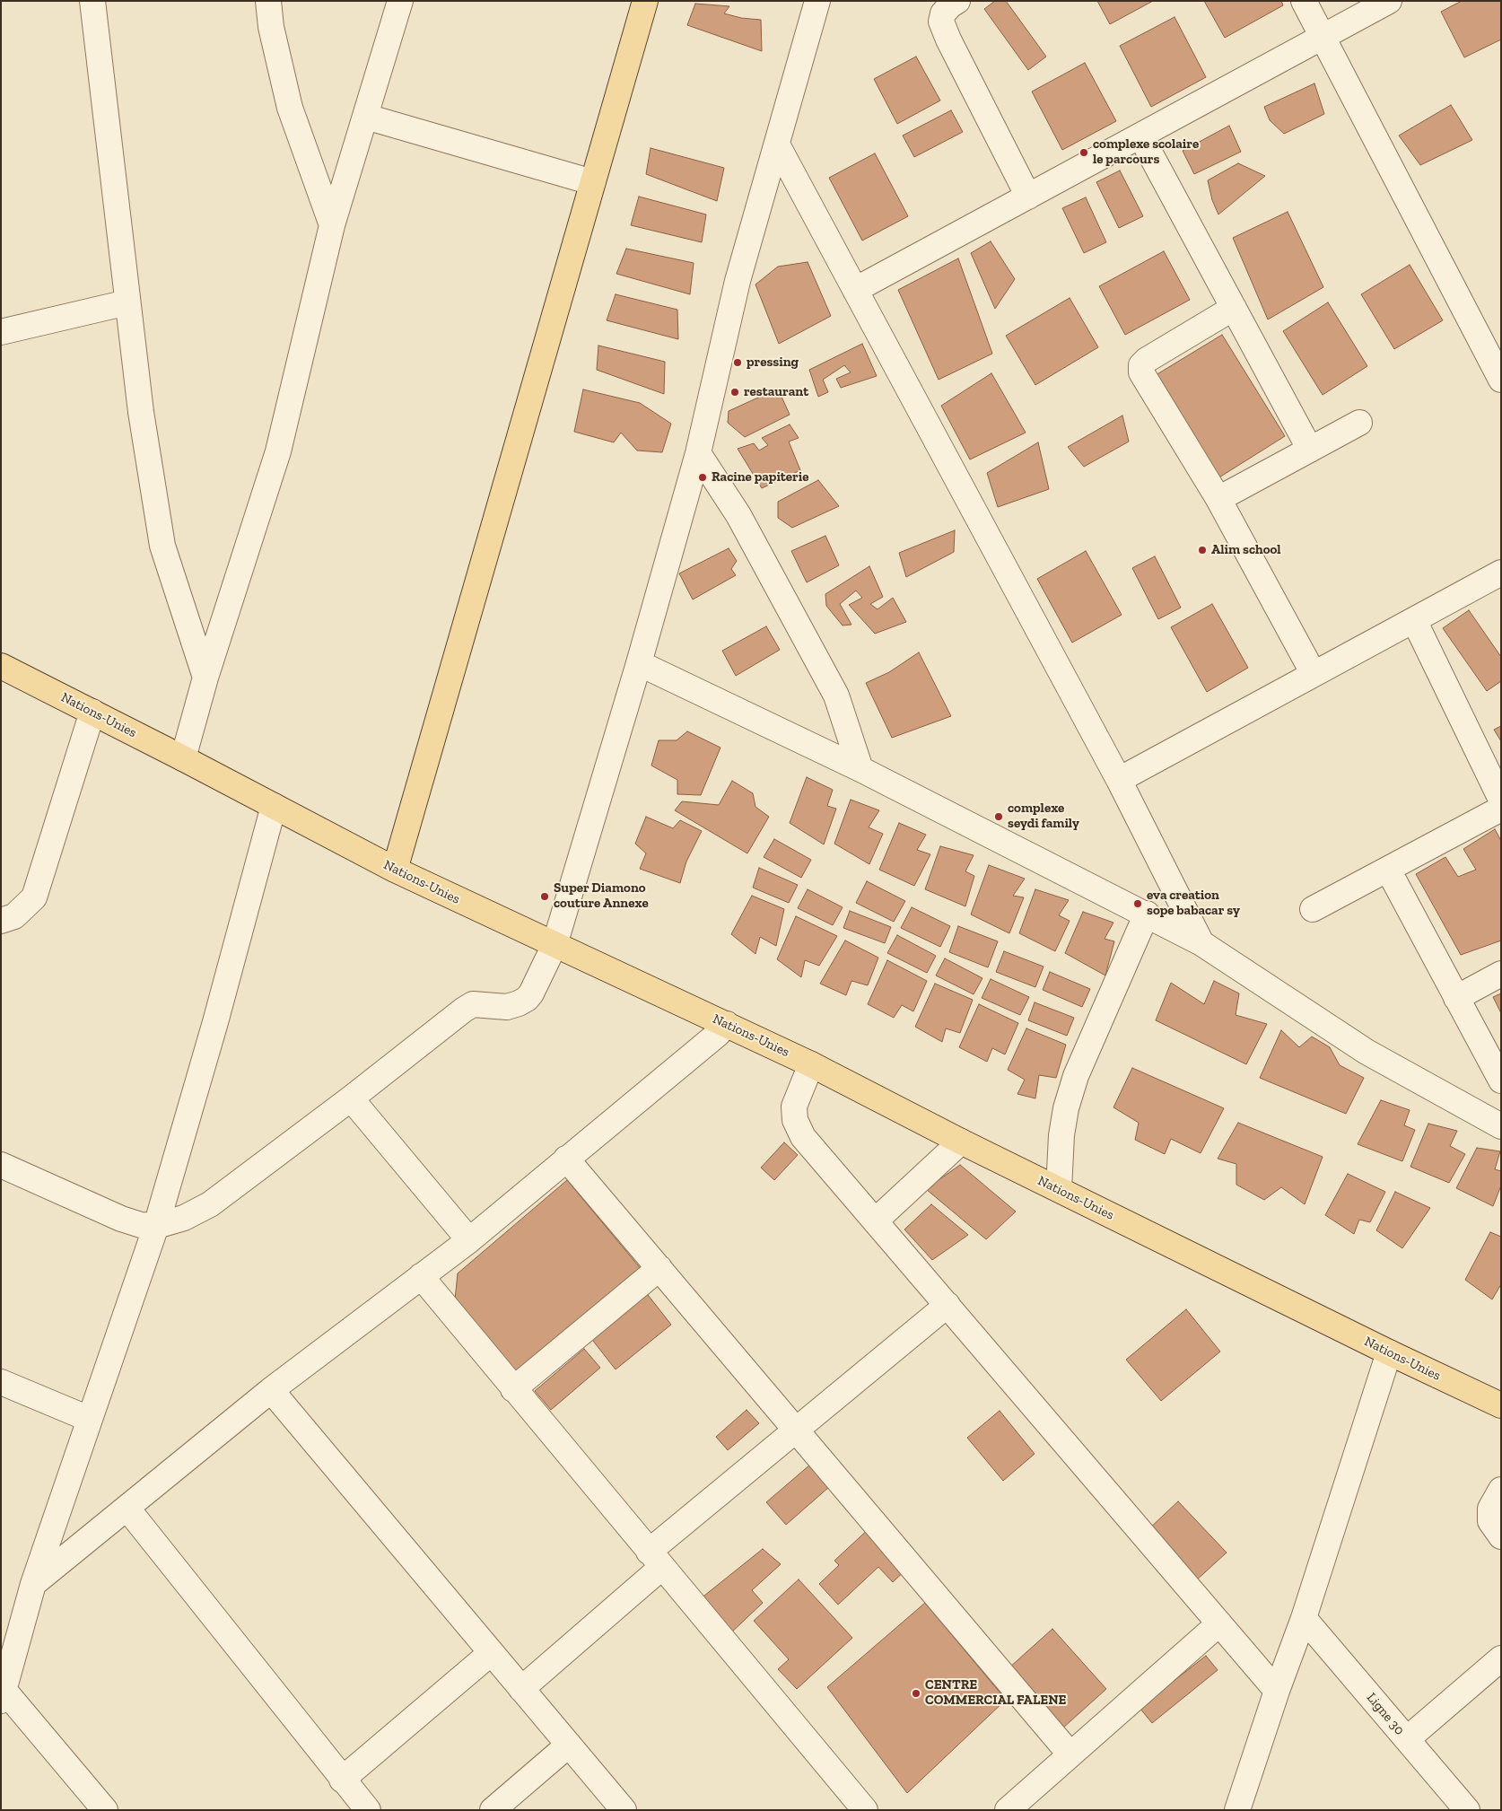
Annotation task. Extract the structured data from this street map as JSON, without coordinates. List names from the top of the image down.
{
  "streets": {
    "main road": ["Nations-Unies"],
    "street": ["Ligne 30"]
  },
  "places": [
    "complexe scolaire le parcours",
    "pressing",
    "restaurant",
    "Racine papiterie",
    "Alim school",
    "complexe seydi family",
    "Super Diamono couture Annexe",
    "eva creation sope babacar sy",
    "CENTRE COMMERCIAL FALENE"
  ]
}
